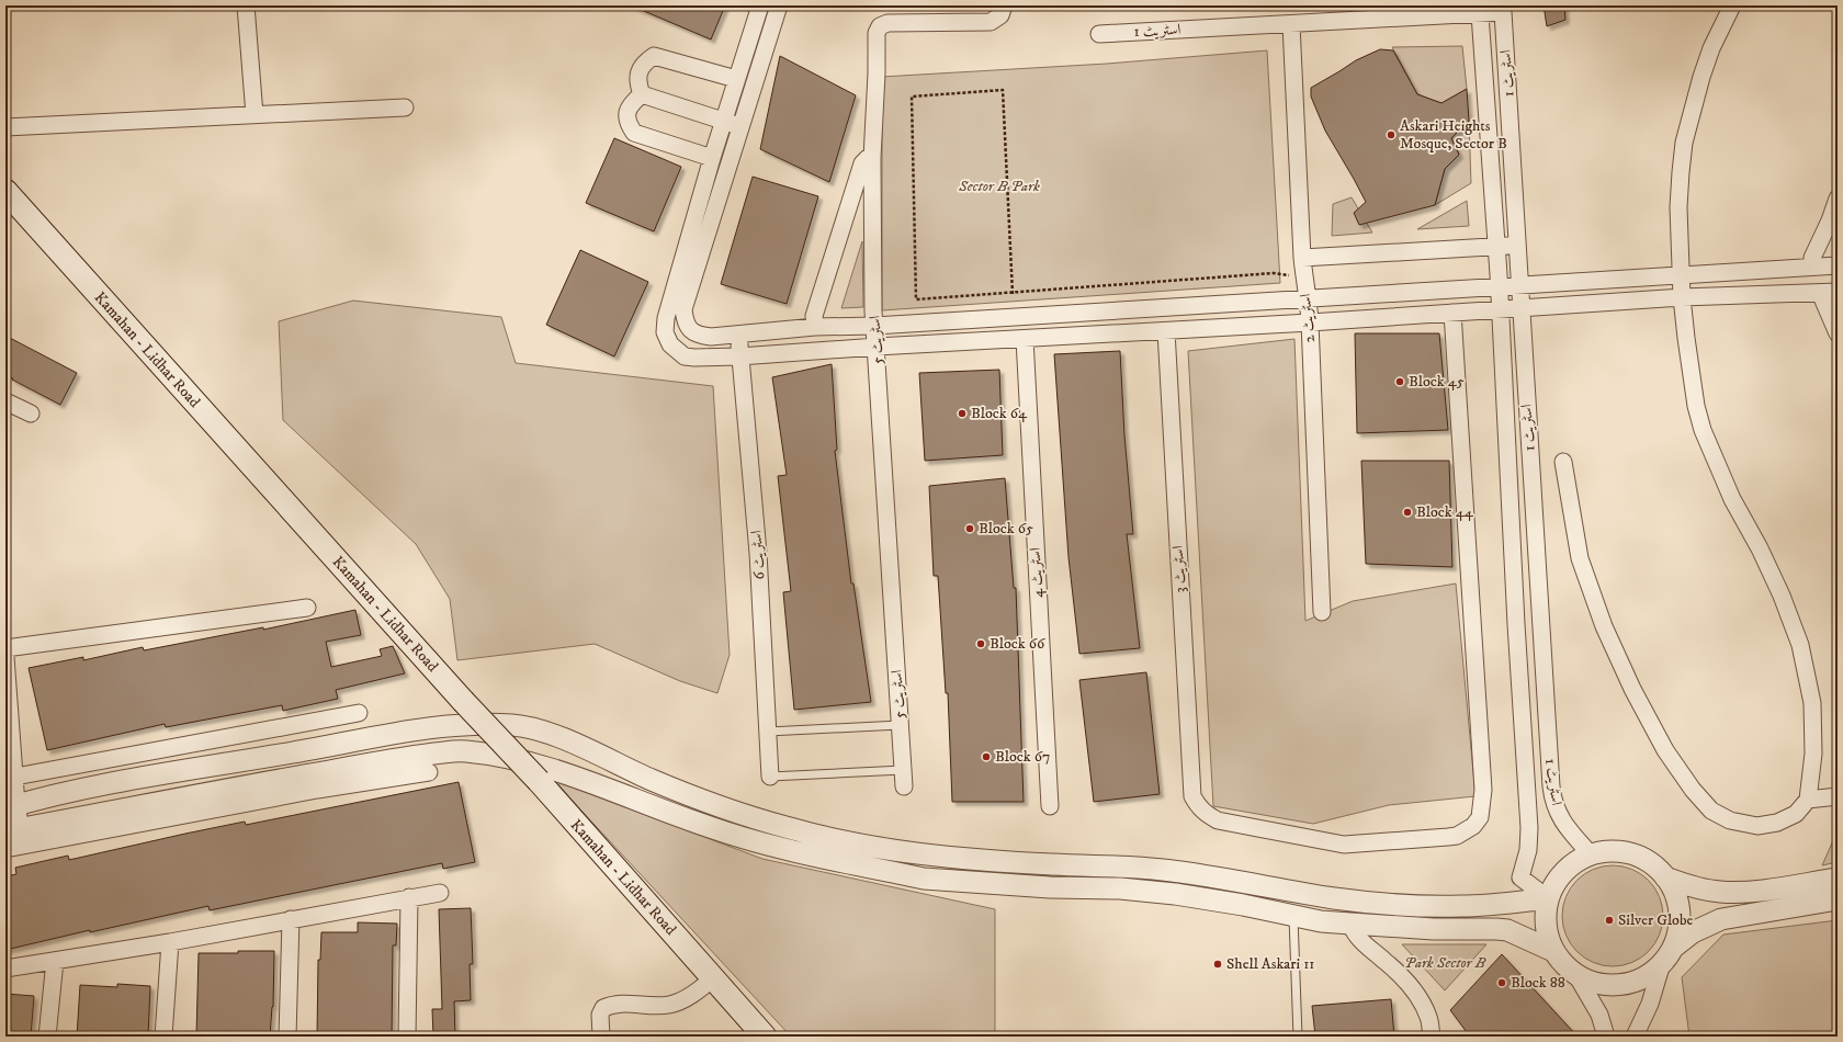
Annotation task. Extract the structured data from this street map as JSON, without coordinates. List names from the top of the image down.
{
  "streets": {
    "main road": ["Kamahan - Lidhar Road"],
    "street": [
      "اسٹریٹ 1",
      "اسٹریٹ 2",
      "اسٹریٹ 5",
      "اسٹریٹ 6",
      "اسٹریٹ 3",
      "اسٹریٹ 4"
    ]
  },
  "crossings": [
    ["اسٹریٹ 1", "اسٹریٹ 2"]
  ],
  "parks": ["Sector B Park", "Park Sector B"],
  "places": [
    "Askari Heights Mosque, Sector B",
    "Block 45",
    "Block 64",
    "Block 44",
    "Block 65",
    "Block 66",
    "Block 67",
    "Silver Globe",
    "Shell Askari 11",
    "Block 88"
  ]
}
